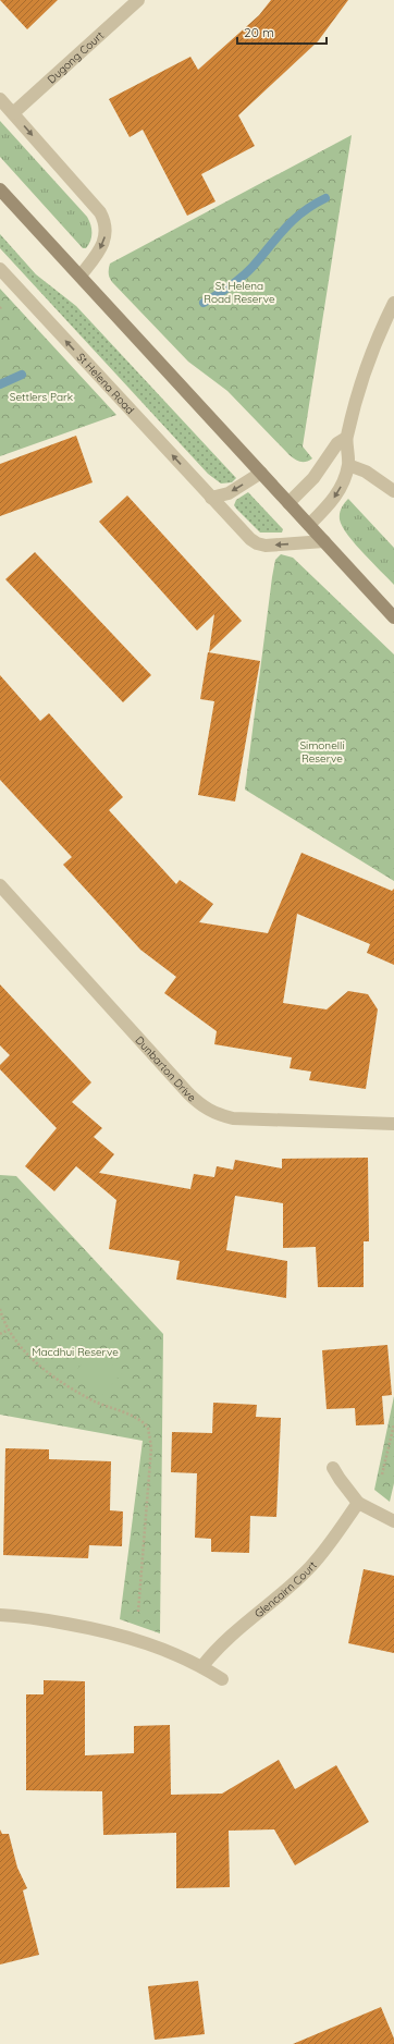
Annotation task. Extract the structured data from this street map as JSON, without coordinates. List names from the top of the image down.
{
  "streets": {
    "street": [
      "Dugong Court",
      "St Helena Road",
      "Dunbarton Drive",
      "Glencairn Court"
    ]
  },
  "one_way": ["St Helena Road"],
  "parks": [
    "St Helena Road Reserve",
    "Settlers Park",
    "Simonelli Reserve",
    "Macdhui Reserve"
  ],
  "scale_bar": "20 m"
}
